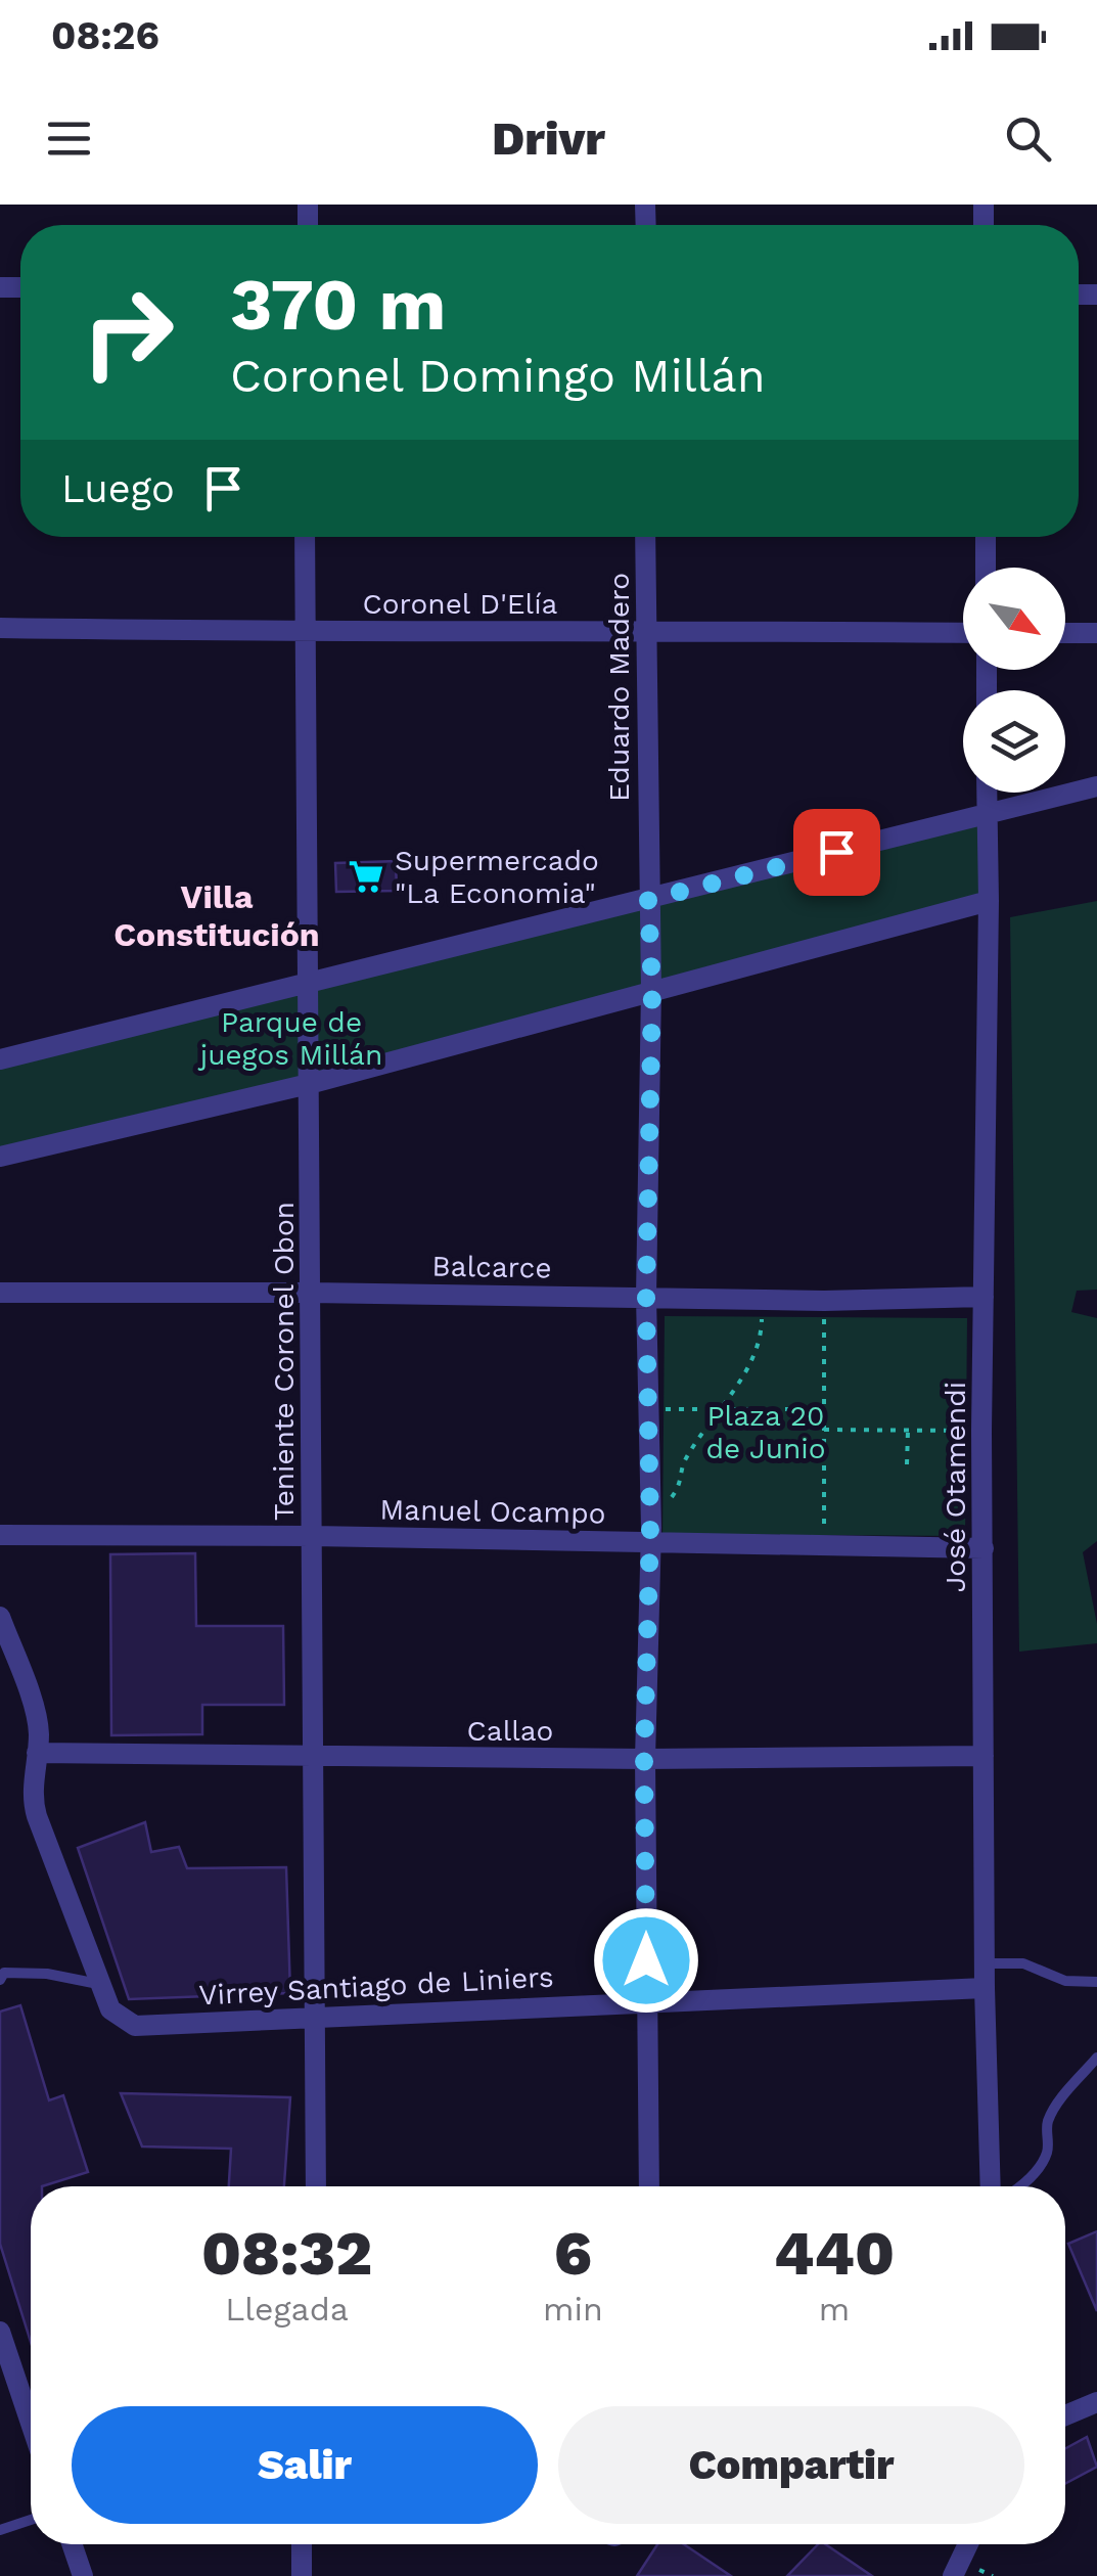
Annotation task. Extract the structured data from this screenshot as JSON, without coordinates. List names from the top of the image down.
{
  "streets": {
    "street": [
      "Coronel D'Elía",
      "Eduardo Madero",
      "Balcarce",
      "Teniente Coronel Obon",
      "José Otamendi",
      "Manuel Ocampo",
      "Callao",
      "Virrey Santiago de Liniers"
    ]
  },
  "crossings": [
    ["Coronel D'Elía", "Eduardo Madero"],
    ["Coronel D'Elía", "Teniente Coronel Obon"],
    ["Eduardo Madero", "Balcarce"],
    ["Eduardo Madero", "Manuel Ocampo"],
    ["Eduardo Madero", "Callao"],
    ["Eduardo Madero", "Virrey Santiago de Liniers"],
    ["Balcarce", "Teniente Coronel Obon"],
    ["Balcarce", "José Otamendi"],
    ["Teniente Coronel Obon", "Manuel Ocampo"],
    ["Teniente Coronel Obon", "Callao"],
    ["Teniente Coronel Obon", "Virrey Santiago de Liniers"],
    ["José Otamendi", "Manuel Ocampo"],
    ["José Otamendi", "Callao"],
    ["José Otamendi", "Virrey Santiago de Liniers"],
    ["Callao", "Virrey Santiago de Liniers"]
  ],
  "districts": ["Villa Constitución"],
  "parks": ["Parque de juegos Millán", "Plaza 20 de Junio"],
  "places": {
    "supermarket": ["Supermercado \"La Economia\""]
  },
  "north": "bottom right",
  "page": {
    "status": "08:26",
    "header": "Drivr",
    "turn": ["370 m", "Coronel Domingo Millán"],
    "then": "Luego",
    "eta": [
      "08:32",
      "Llegada",
      "6",
      "min",
      "440",
      "m"
    ],
    "buttons": ["Salir", "Compartir"]
  }
}
